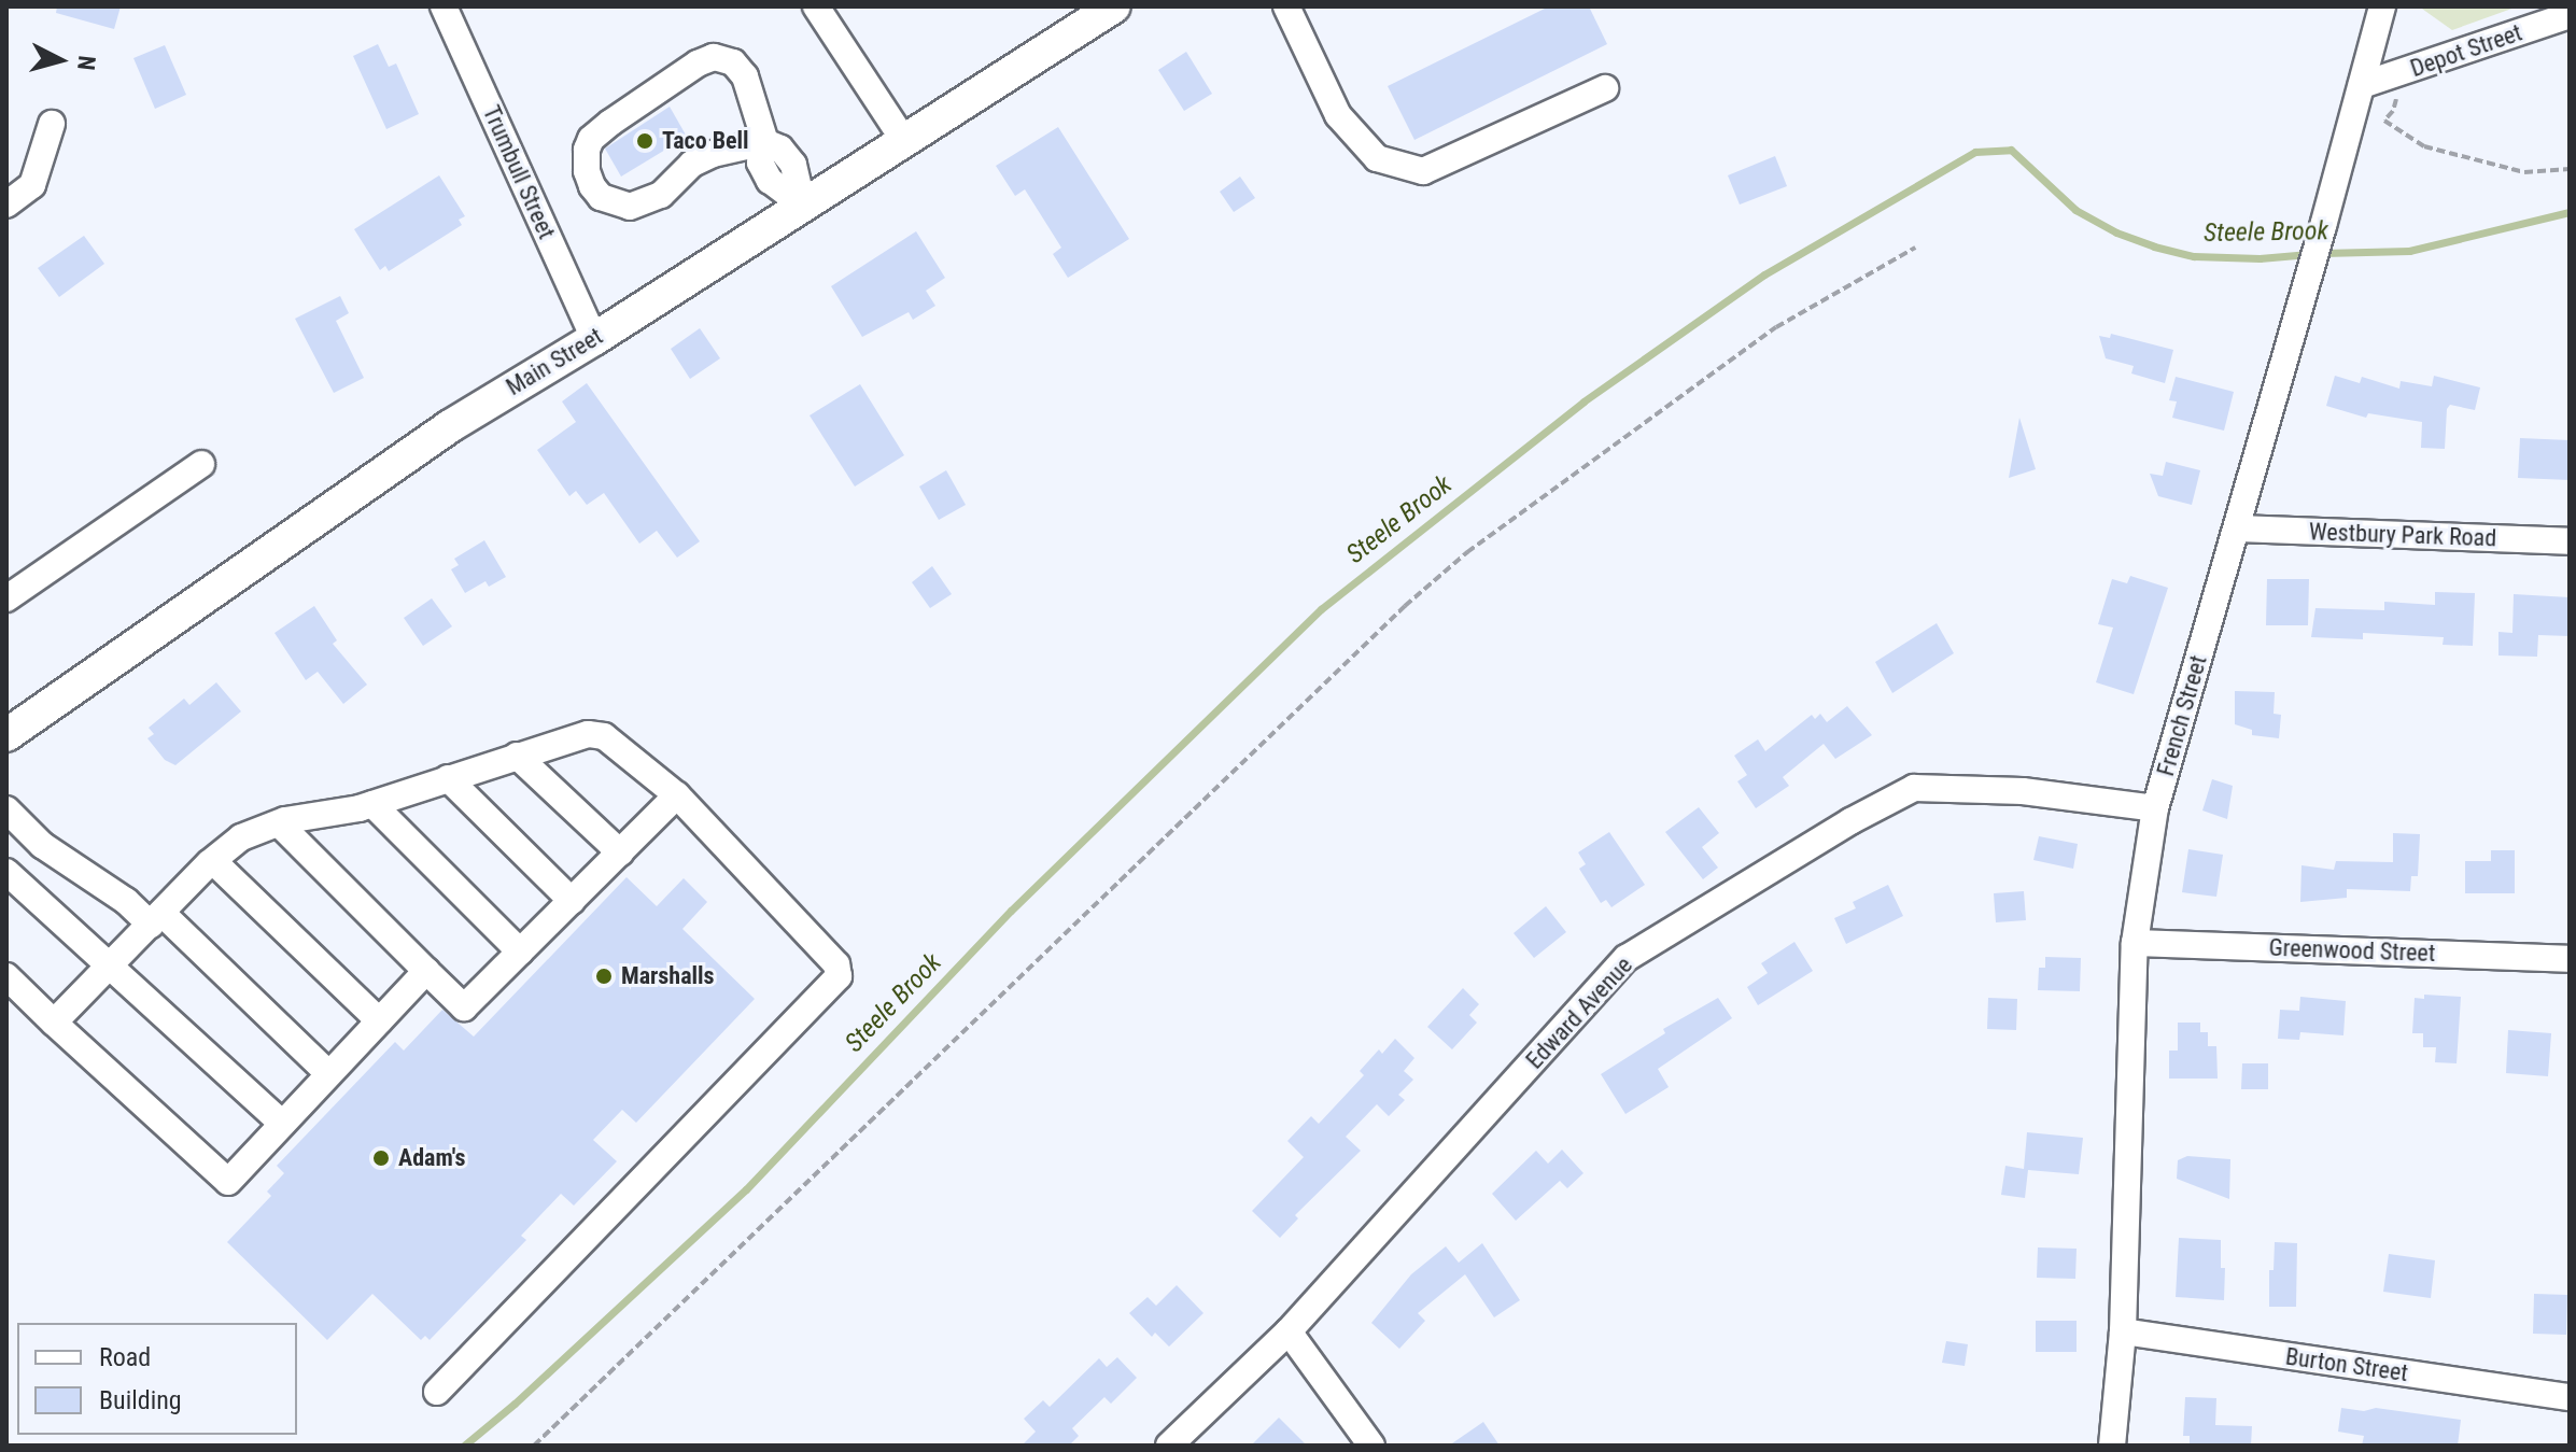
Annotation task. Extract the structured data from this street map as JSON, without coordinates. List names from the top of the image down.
{
  "streets": {
    "main road": ["Main Street"],
    "street": [
      "Depot Street",
      "Trumbull Street",
      "Westbury Park Road",
      "French Street",
      "Greenwood Street",
      "Edward Avenue",
      "Burton Street"
    ]
  },
  "crossings": [
    ["Depot Street", "French Street"],
    ["Trumbull Street", "Main Street"],
    ["Westbury Park Road", "French Street"],
    ["French Street", "Greenwood Street"],
    ["French Street", "Edward Avenue"],
    ["French Street", "Burton Street"]
  ],
  "water": ["Steele Brook"],
  "places": ["Taco Bell", "Marshalls", "Adam's"],
  "legend": ["Road", "Building"],
  "north": "right"
}
